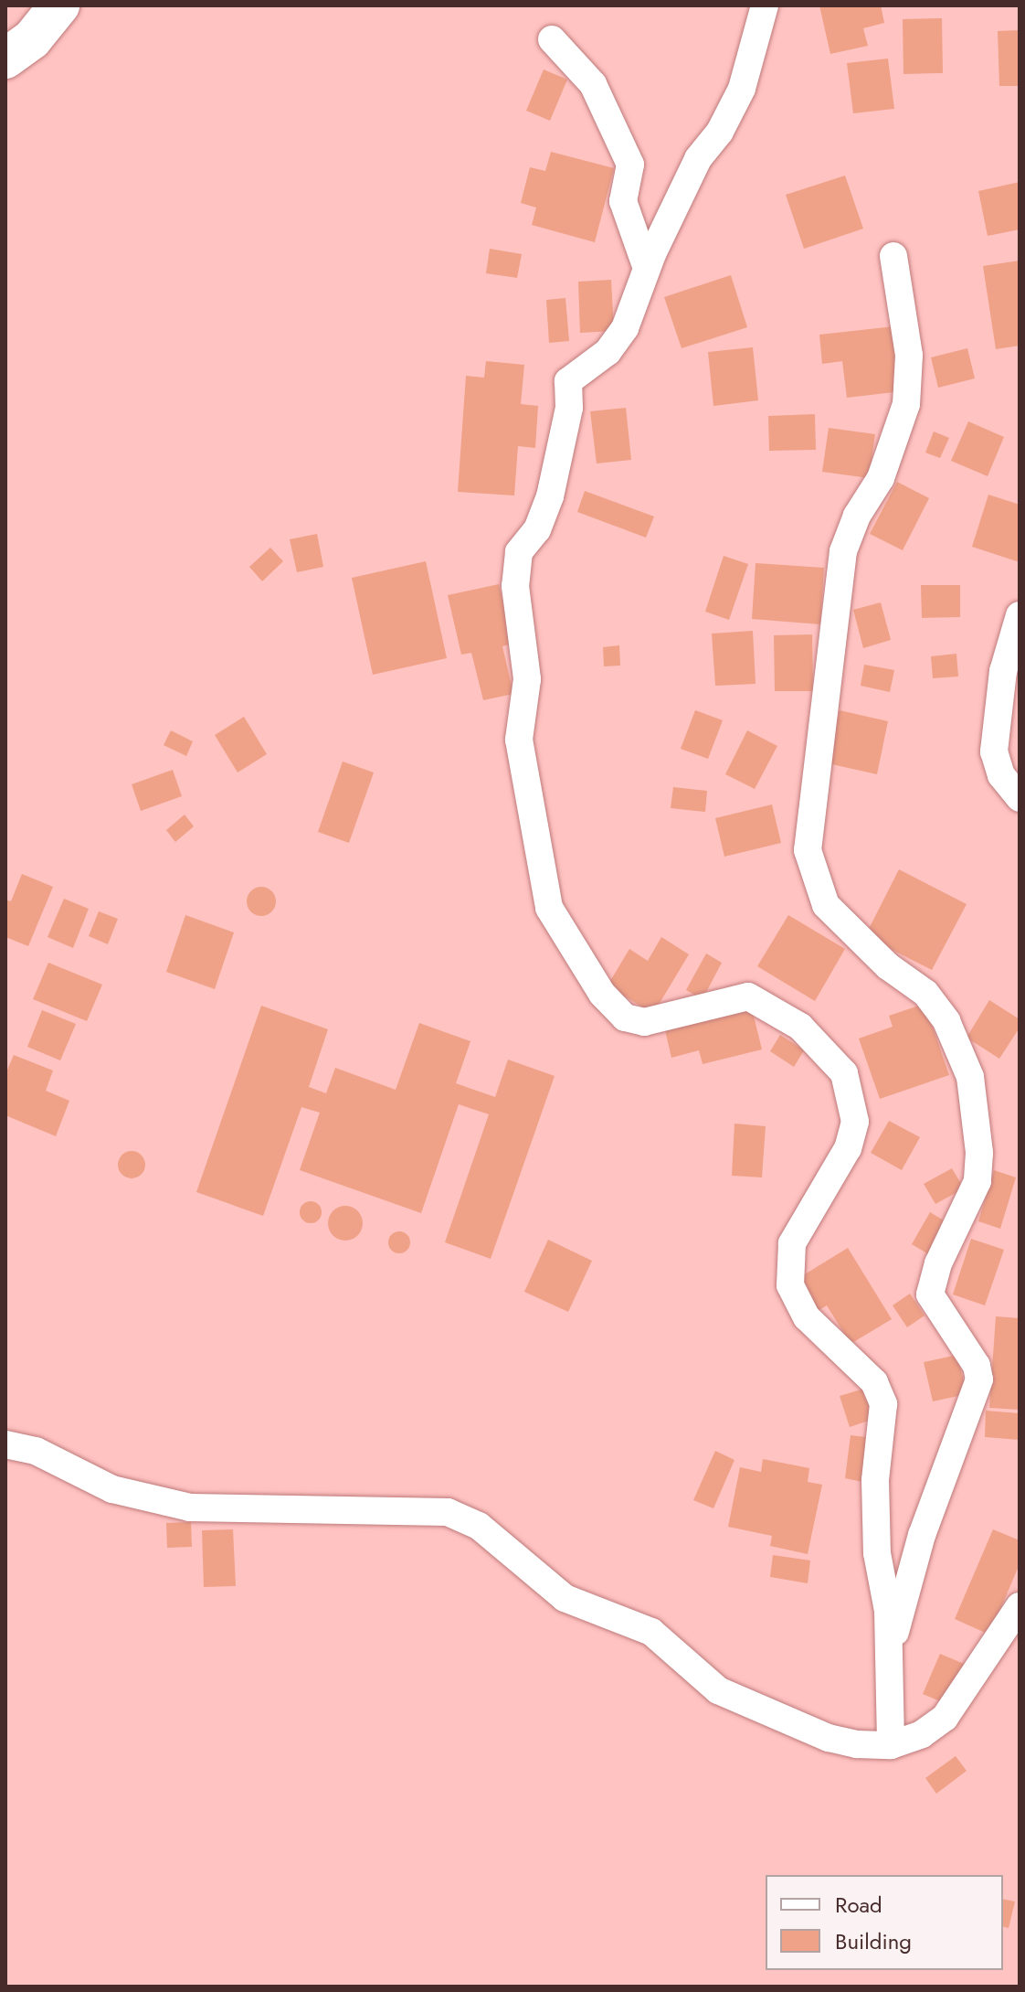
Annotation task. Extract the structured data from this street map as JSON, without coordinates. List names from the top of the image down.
{
  "legend": ["Road", "Building"]
}
